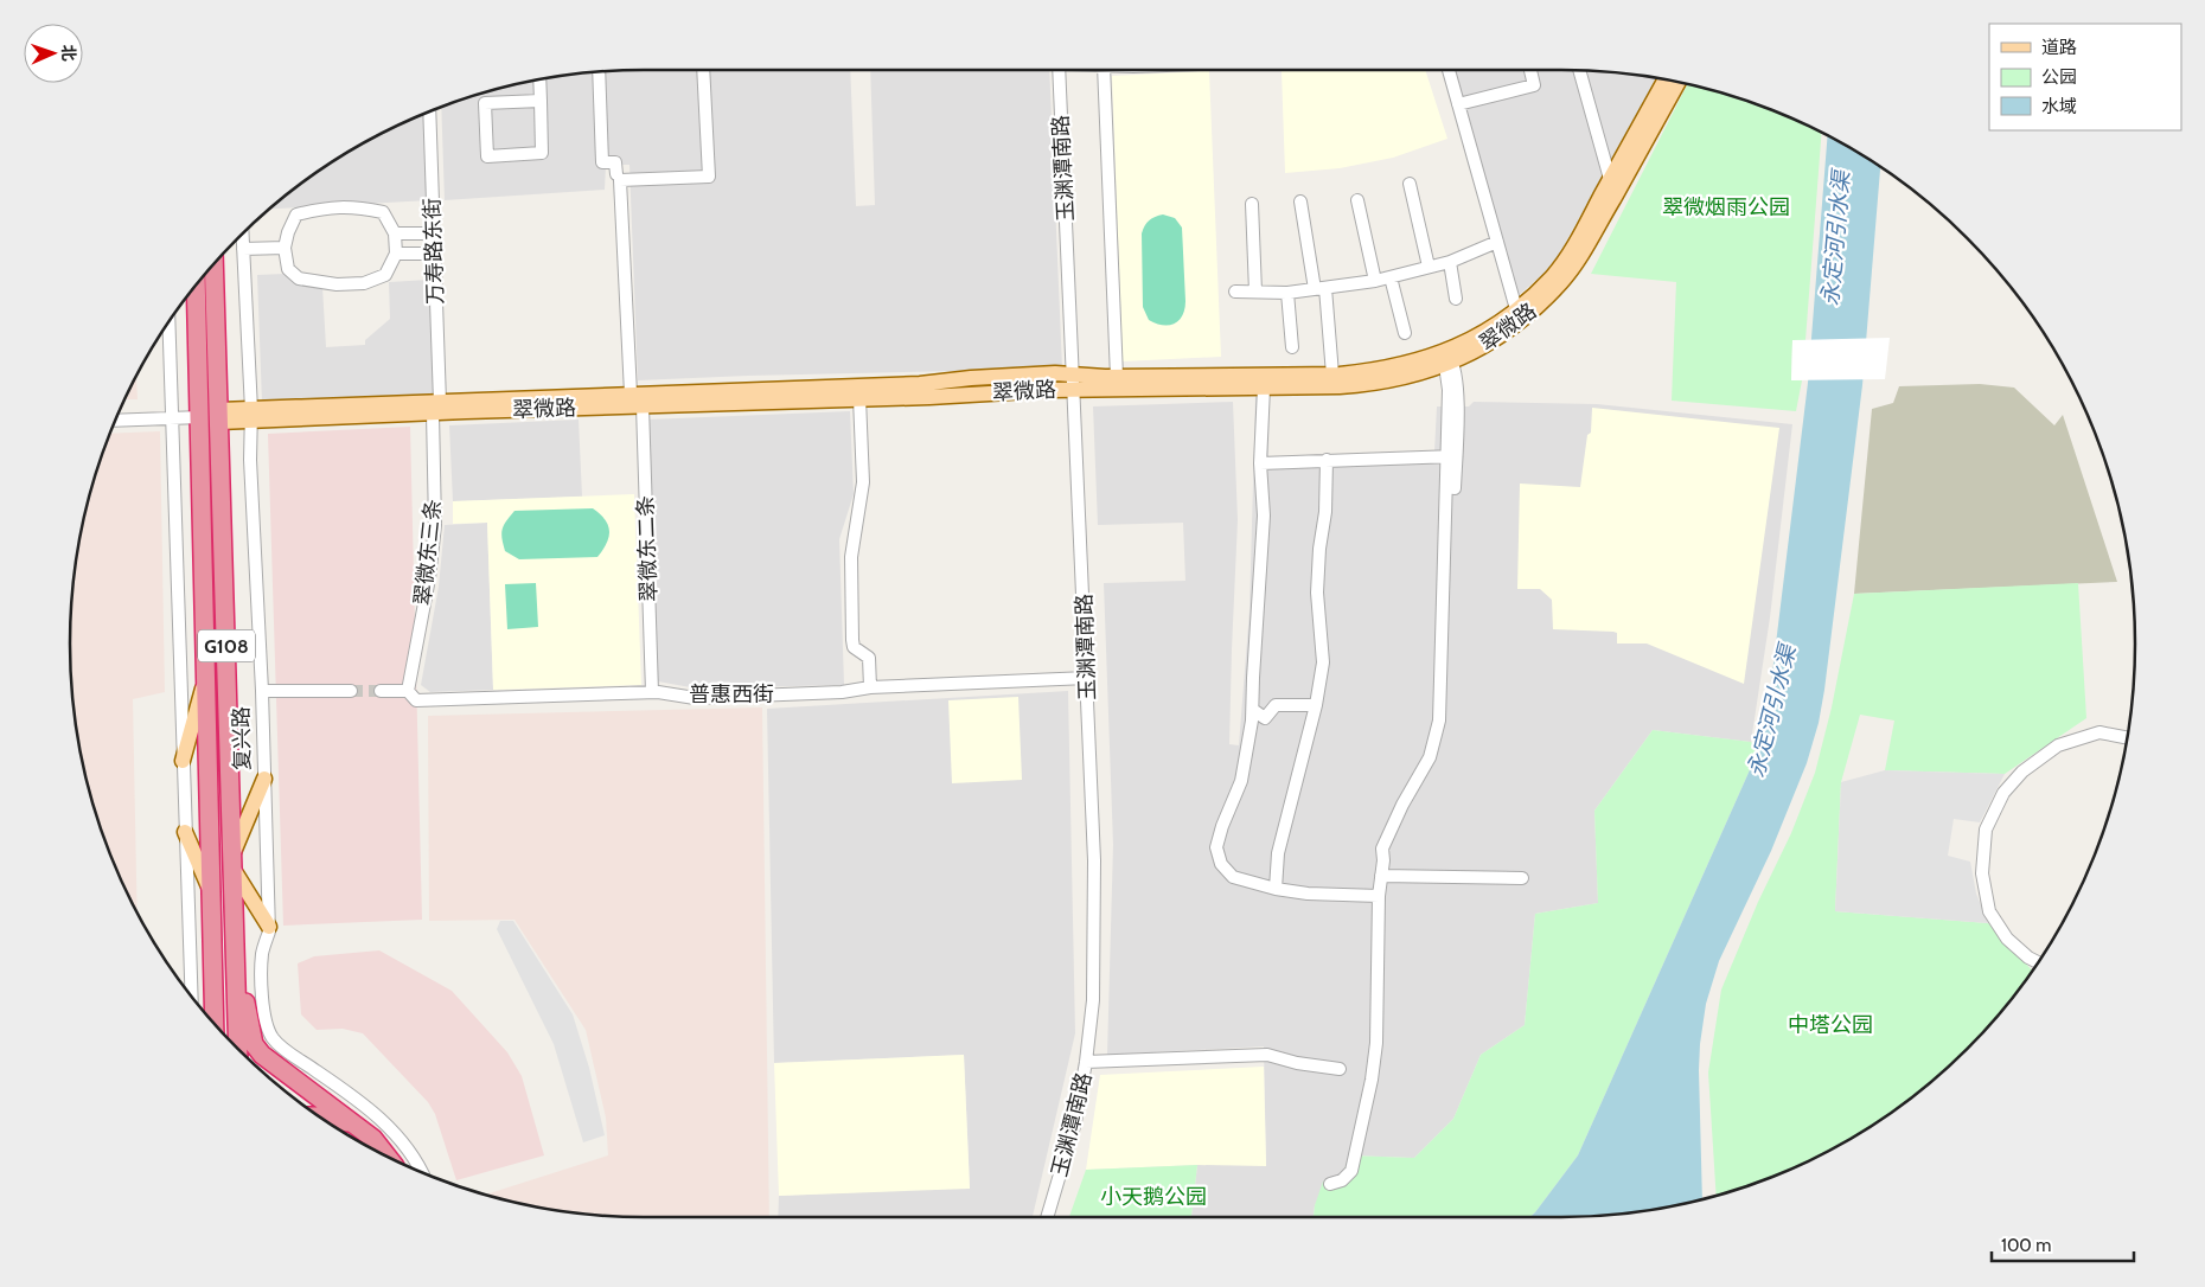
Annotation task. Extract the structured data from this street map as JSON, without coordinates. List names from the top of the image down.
{
  "streets": {
    "highway": ["G108", "复兴路"],
    "main road": ["翠微路"],
    "street": [
      "玉渊潭南路",
      "万寿路东街",
      "翠微东二条",
      "翠微东三条",
      "普惠西街"
    ]
  },
  "crossings": [
    ["玉渊潭南路", "翠微路"],
    ["玉渊潭南路", "普惠西街"],
    ["万寿路东街", "翠微路"],
    ["万寿路东街", "翠微东三条"],
    ["翠微路", "翠微东二条"],
    ["翠微路", "翠微东三条"],
    ["翠微路", "复兴路"],
    ["翠微东二条", "普惠西街"],
    ["翠微东三条", "普惠西街"]
  ],
  "water": ["永定河引水渠"],
  "parks": ["翠微烟雨公园", "中塔公园", "小天鹅公园"],
  "legend": ["道路", "公园", "水域"],
  "scale_bar": "100 m",
  "north": "right"
}
